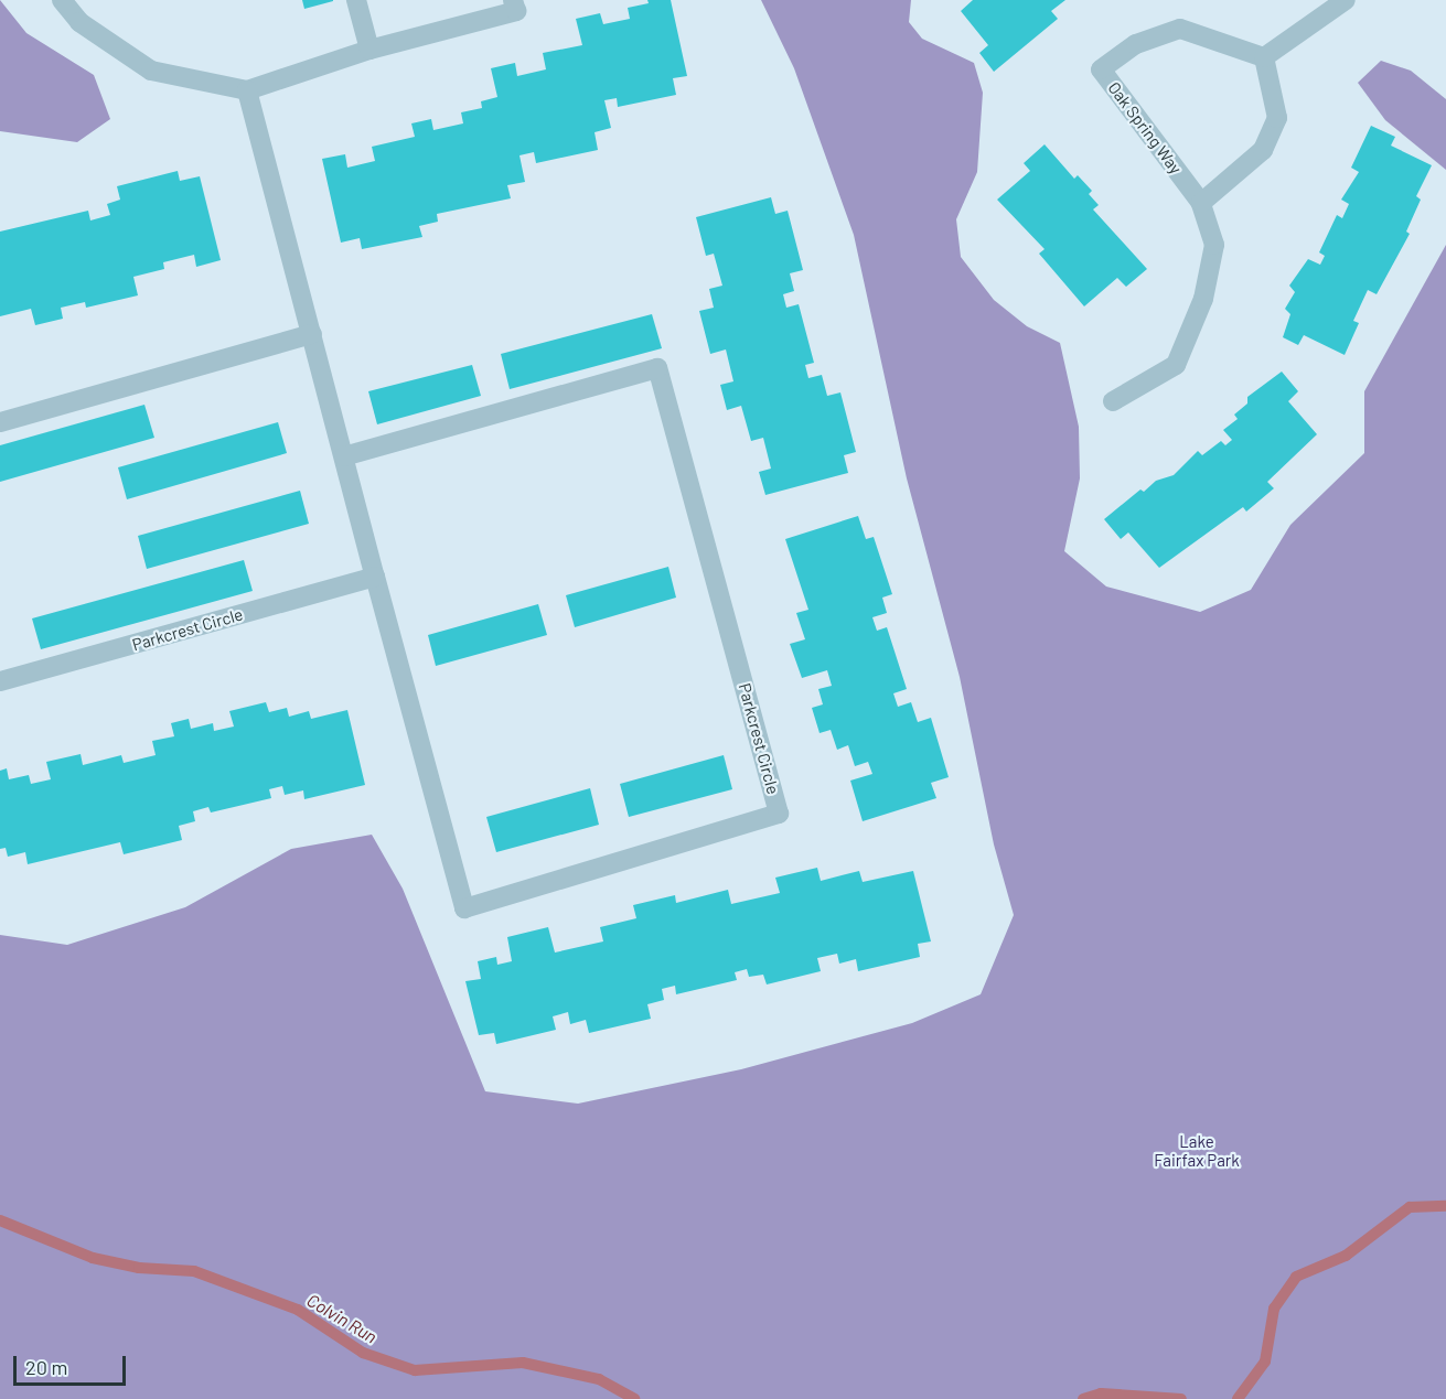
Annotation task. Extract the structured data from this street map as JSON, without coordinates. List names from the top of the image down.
{
  "streets": {
    "street": ["Oak Spring Way", "Parkcrest Circle"]
  },
  "water": ["Colvin Run"],
  "parks": ["Lake Fairfax Park"],
  "scale_bar": "20 m"
}
